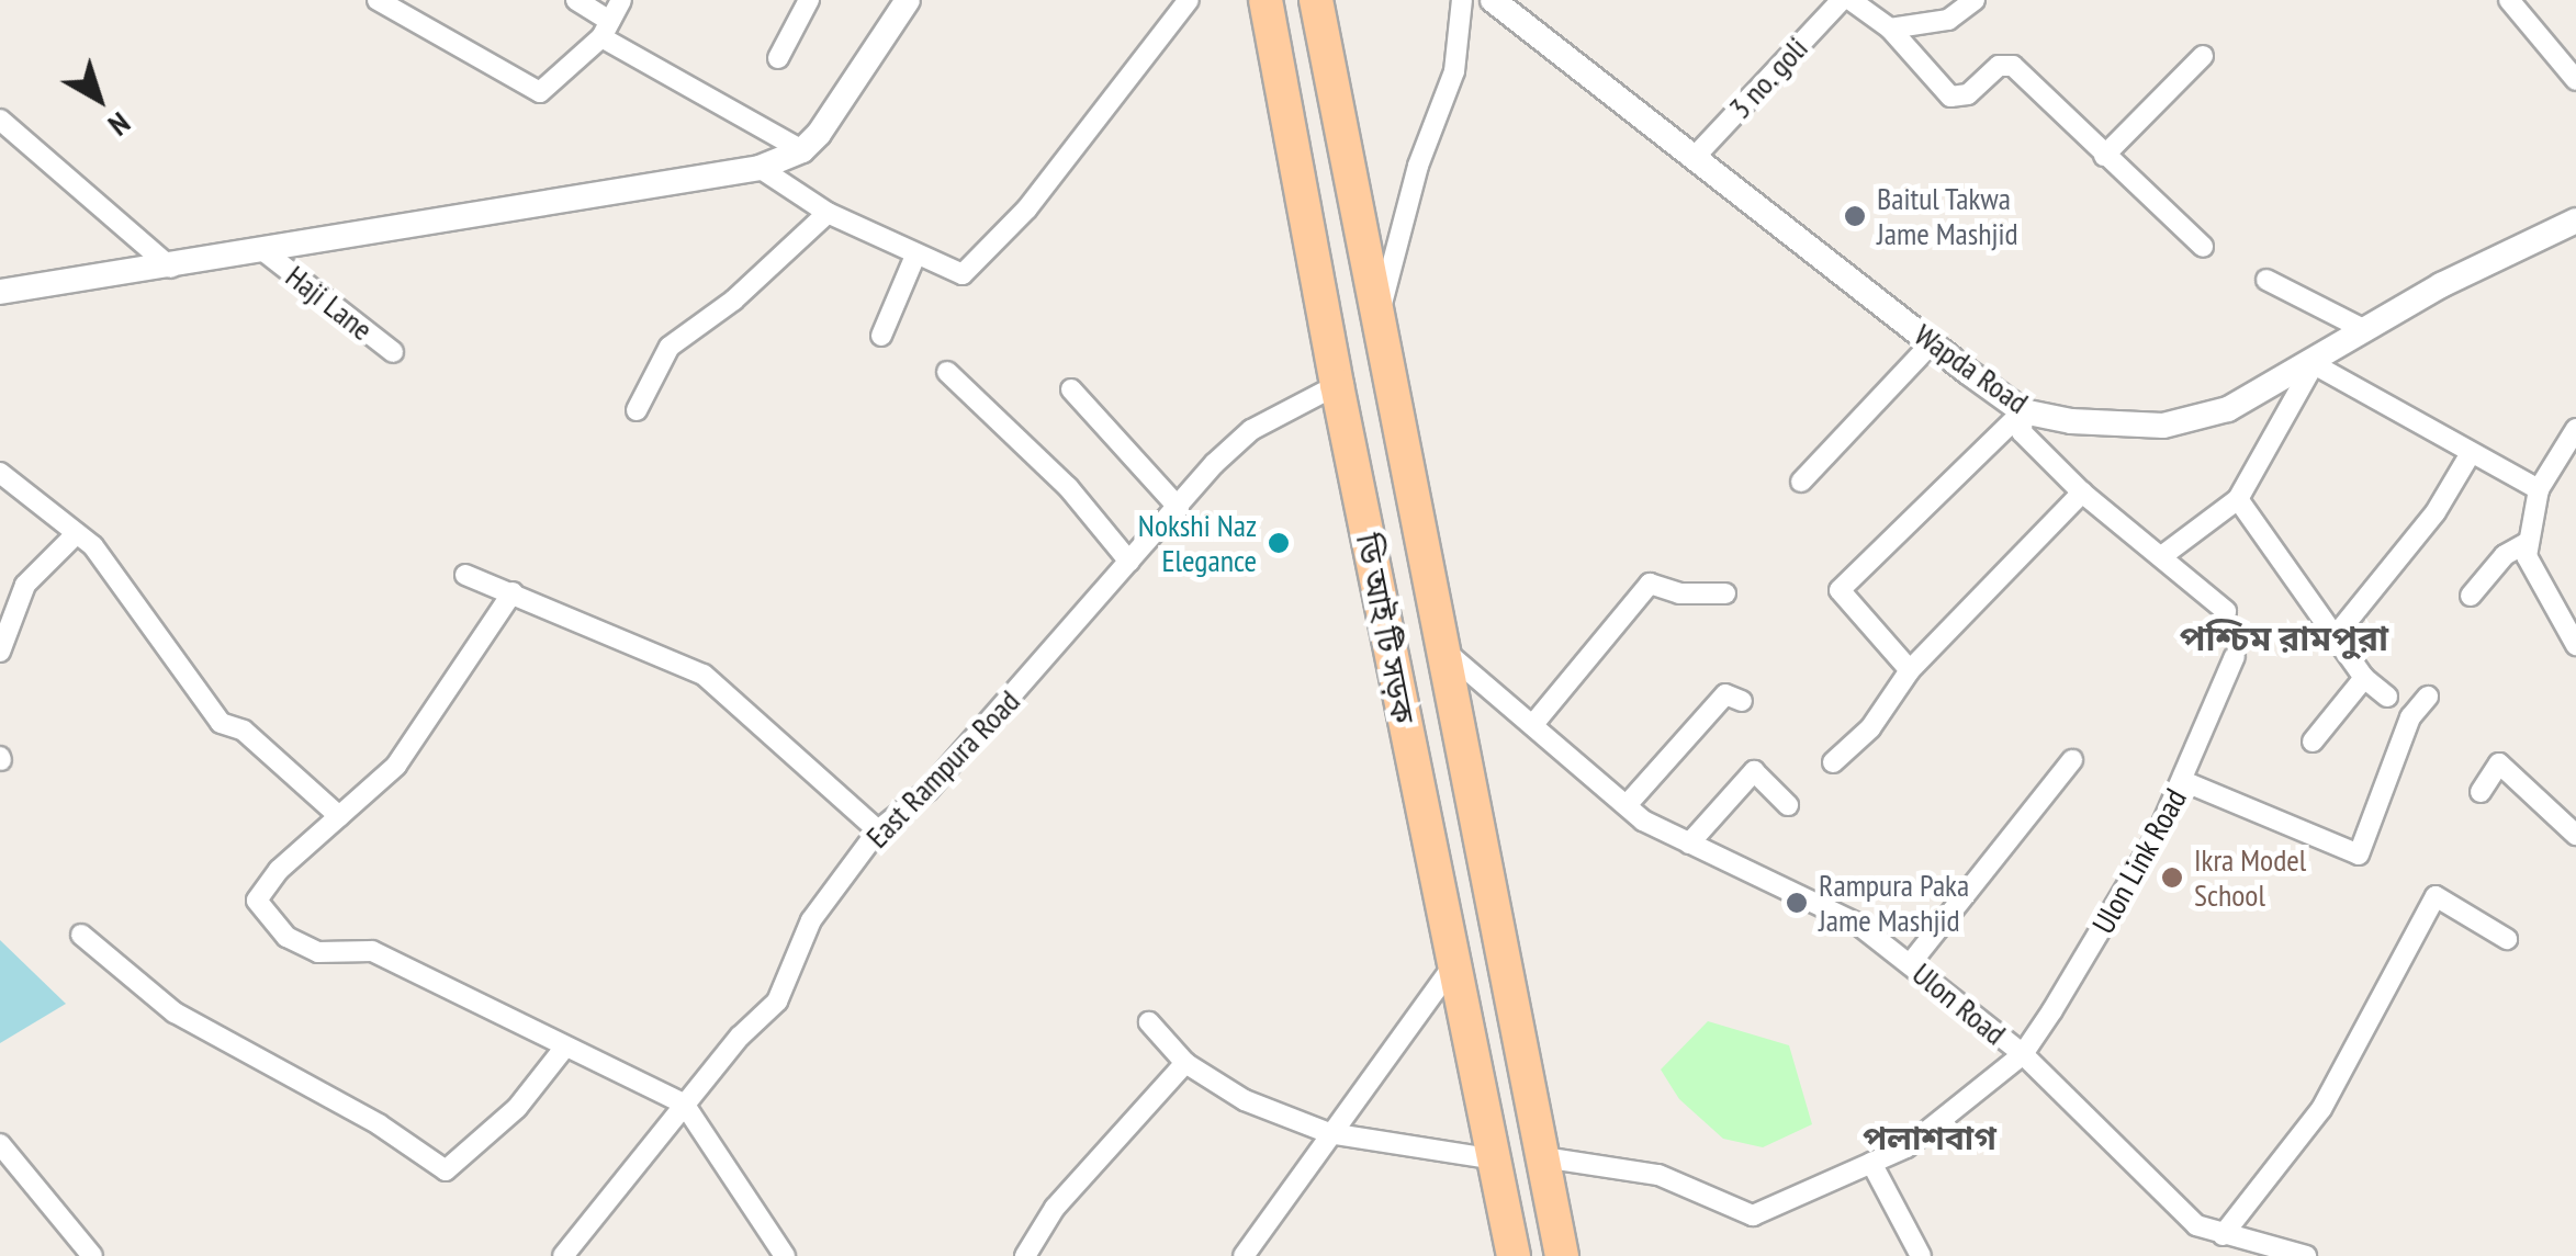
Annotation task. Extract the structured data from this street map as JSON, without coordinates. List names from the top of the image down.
{
  "streets": {
    "main road": ["ডি আই টি সড়ক"],
    "street": [
      "3 no. goli",
      "Haji Lane",
      "Wapda Road",
      "East Rampura Road",
      "Ulon Link Road",
      "Ulon Road"
    ]
  },
  "crossings": [
    ["3 no. goli", "Wapda Road"],
    ["ডি আই টি সড়ক", "East Rampura Road"],
    ["ডি আই টি সড়ক", "Ulon Road"],
    ["Ulon Link Road", "Ulon Road"]
  ],
  "districts": ["পশ্চিম রামপুরা", "পলাশবাগ"],
  "places": [
    "Baitul Takwa Jame Mashjid",
    "Nokshi Naz Elegance",
    "Ikra Model School",
    "Rampura Paka Jame Mashjid"
  ],
  "north": "bottom right"
}
